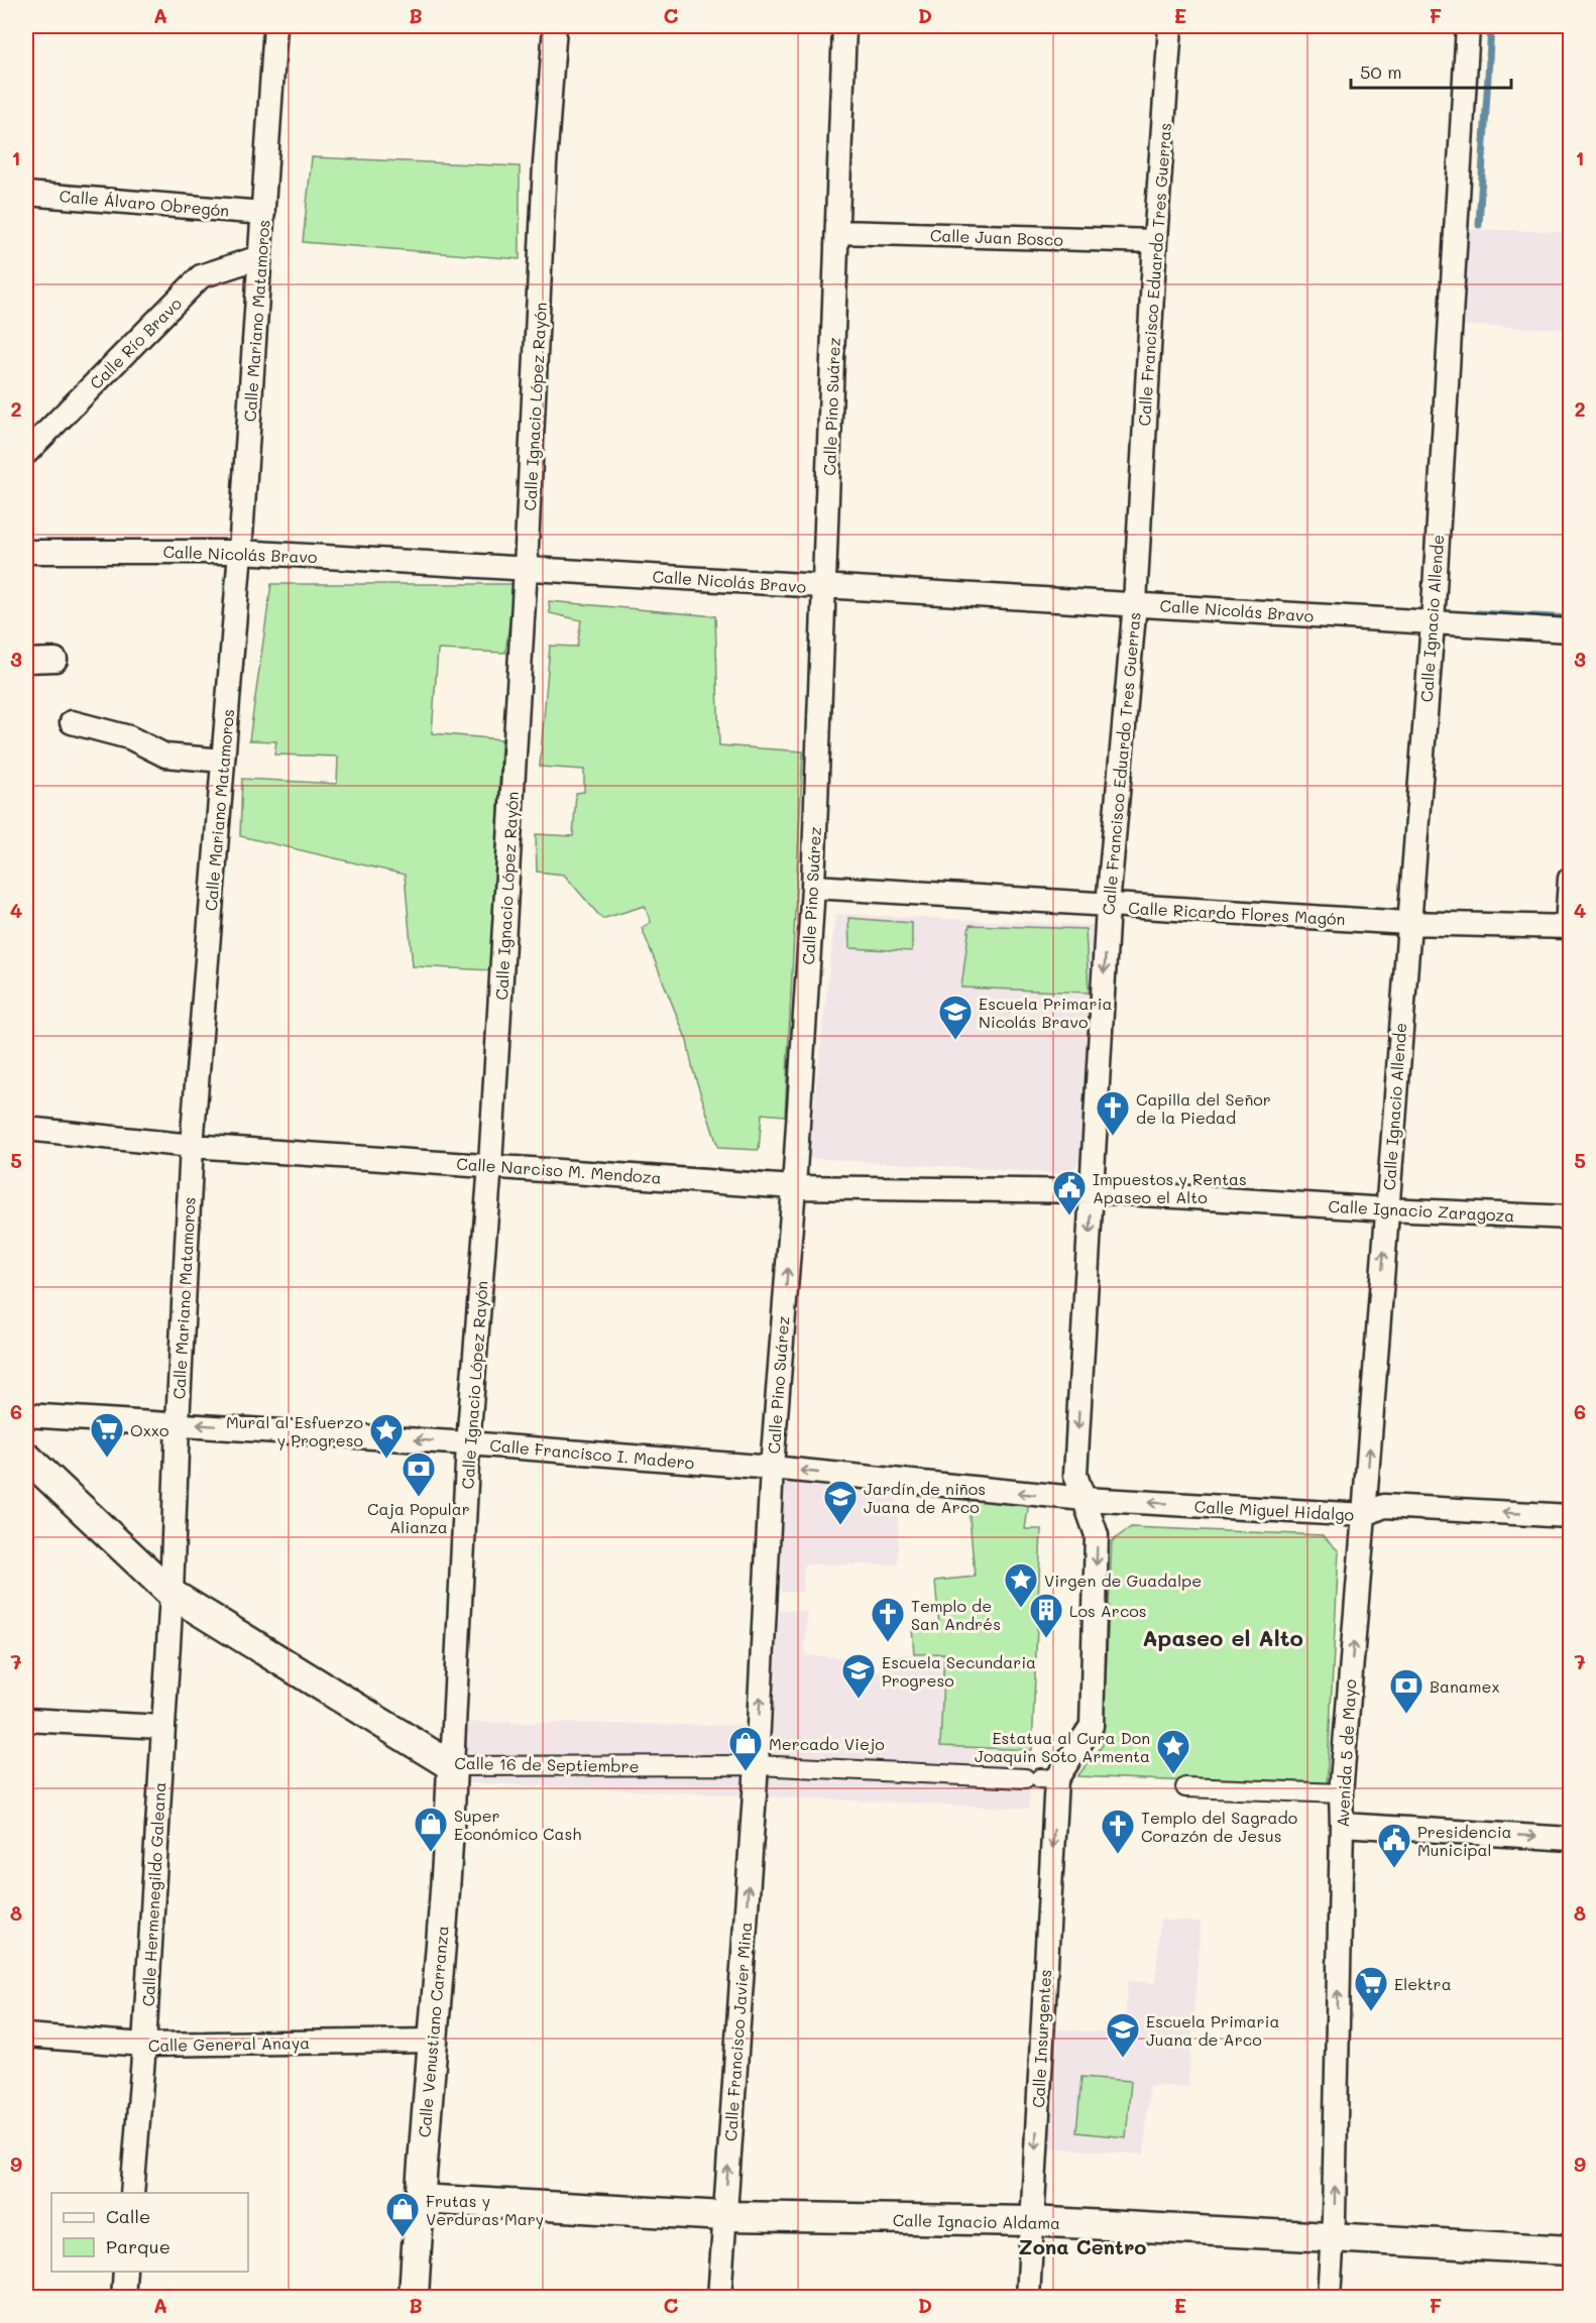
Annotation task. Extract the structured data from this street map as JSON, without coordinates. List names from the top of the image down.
{
  "streets": {
    "street": [
      "Calle Álvaro Obregón",
      "Calle Juan Bosco",
      "Calle Francisco Eduardo Tres Guerras",
      "Calle Mariano Matamoros",
      "Calle Río Bravo",
      "Calle Ignacio López Rayón",
      "Calle Pino Suárez",
      "Calle Nicolás Bravo",
      "Calle Ignacio Allende",
      "Calle Ricardo Flores Magón",
      "Calle Narciso M. Mendoza",
      "Calle Ignacio Zaragoza",
      "Calle Francisco I. Madero",
      "Calle Miguel Hidalgo",
      "Avenida 5 de Mayo",
      "Calle 16 de Septiembre",
      "Calle Hermenegildo Galeana",
      "Calle Venustiano Carranza",
      "Calle Francisco Javier Mina",
      "Calle Insurgentes",
      "Calle General Anaya",
      "Calle Ignacio Aldama"
    ]
  },
  "crossings": [
    ["Calle Álvaro Obregón", "Calle Mariano Matamoros"],
    ["Calle Juan Bosco", "Calle Francisco Eduardo Tres Guerras"],
    ["Calle Juan Bosco", "Calle Pino Suárez"],
    ["Calle Francisco Eduardo Tres Guerras", "Calle Nicolás Bravo"],
    ["Calle Francisco Eduardo Tres Guerras", "Calle Ricardo Flores Magón"],
    ["Calle Francisco Eduardo Tres Guerras", "Calle Narciso M. Mendoza"],
    ["Calle Francisco Eduardo Tres Guerras", "Calle Ignacio Zaragoza"],
    ["Calle Francisco Eduardo Tres Guerras", "Calle Francisco I. Madero"],
    ["Calle Francisco Eduardo Tres Guerras", "Calle Miguel Hidalgo"],
    ["Calle Francisco Eduardo Tres Guerras", "Calle 16 de Septiembre"],
    ["Calle Francisco Eduardo Tres Guerras", "Calle Insurgentes"],
    ["Calle Mariano Matamoros", "Calle Río Bravo"],
    ["Calle Mariano Matamoros", "Calle Nicolás Bravo"],
    ["Calle Mariano Matamoros", "Calle Narciso M. Mendoza"],
    ["Calle Mariano Matamoros", "Calle Francisco I. Madero"],
    ["Calle Mariano Matamoros", "Calle 16 de Septiembre"],
    ["Calle Mariano Matamoros", "Calle Hermenegildo Galeana"],
    ["Calle Ignacio López Rayón", "Calle Nicolás Bravo"],
    ["Calle Ignacio López Rayón", "Calle Narciso M. Mendoza"],
    ["Calle Ignacio López Rayón", "Calle Francisco I. Madero"],
    ["Calle Ignacio López Rayón", "Calle 16 de Septiembre"],
    ["Calle Ignacio López Rayón", "Calle Venustiano Carranza"],
    ["Calle Pino Suárez", "Calle Nicolás Bravo"],
    ["Calle Pino Suárez", "Calle Ricardo Flores Magón"],
    ["Calle Pino Suárez", "Calle Narciso M. Mendoza"],
    ["Calle Pino Suárez", "Calle Francisco I. Madero"],
    ["Calle Pino Suárez", "Calle 16 de Septiembre"],
    ["Calle Pino Suárez", "Calle Francisco Javier Mina"],
    ["Calle Nicolás Bravo", "Calle Ignacio Allende"],
    ["Calle Ignacio Allende", "Calle Ricardo Flores Magón"],
    ["Calle Ignacio Allende", "Calle Ignacio Zaragoza"],
    ["Calle Ignacio Allende", "Avenida 5 de Mayo"],
    ["Calle Narciso M. Mendoza", "Calle Ignacio Zaragoza"],
    ["Calle Ignacio Zaragoza", "Avenida 5 de Mayo"],
    ["Calle Francisco I. Madero", "Calle Miguel Hidalgo"],
    ["Calle Miguel Hidalgo", "Avenida 5 de Mayo"],
    ["Avenida 5 de Mayo", "Calle Ignacio Aldama"],
    ["Calle 16 de Septiembre", "Calle Hermenegildo Galeana"],
    ["Calle 16 de Septiembre", "Calle Venustiano Carranza"],
    ["Calle 16 de Septiembre", "Calle Francisco Javier Mina"],
    ["Calle 16 de Septiembre", "Calle Insurgentes"],
    ["Calle Hermenegildo Galeana", "Calle General Anaya"],
    ["Calle Venustiano Carranza", "Calle General Anaya"],
    ["Calle Venustiano Carranza", "Calle Ignacio Aldama"],
    ["Calle Francisco Javier Mina", "Calle Ignacio Aldama"],
    ["Calle Insurgentes", "Calle Ignacio Aldama"]
  ],
  "one_way": [
    "Calle Francisco Eduardo Tres Guerras",
    "Calle Francisco I. Madero",
    "Calle Miguel Hidalgo",
    "Avenida 5 de Mayo",
    "Calle Francisco Javier Mina",
    "Calle Insurgentes"
  ],
  "districts": ["Apaseo el Alto", "Zona Centro"],
  "places": {
    "school or university": [
      "Escuela Primaria Nicolás Bravo",
      "Jardín de niños Juana de Arco",
      "Escuela Secundaria Progreso",
      "Escuela Primaria Juana de Arco"
    ],
    "church": ["Capilla del Señor de la Piedad", "Templo de San Andrés", "Templo del Sagrado Corazón de Jesus"],
    "public building": ["Impuestos y Rentas Apaseo el Alto", "Presidencia Municipal"],
    "supermarket": ["Oxxo", "Elektra"],
    "place": ["Mural al Esfuerzo y Progreso", "Virgen de Guadalpe", "Estatua al Cura Don Joaquin Soto Armenta"],
    "bank": ["Caja Popular Alianza", "Banamex"],
    "building": ["Los Arcos"],
    "shop": ["Mercado Viejo", "Super Económico Cash", "Frutas y Verduras Mary"]
  },
  "legend": ["Calle", "Parque"],
  "scale_bar": "50 m",
  "grid": {
    "columns": [
      "A",
      "B",
      "C",
      "D",
      "E",
      "F"
    ],
    "rows": [
      "1",
      "2",
      "3",
      "4",
      "5",
      "6",
      "7",
      "8",
      "9"
    ]
  }
}
